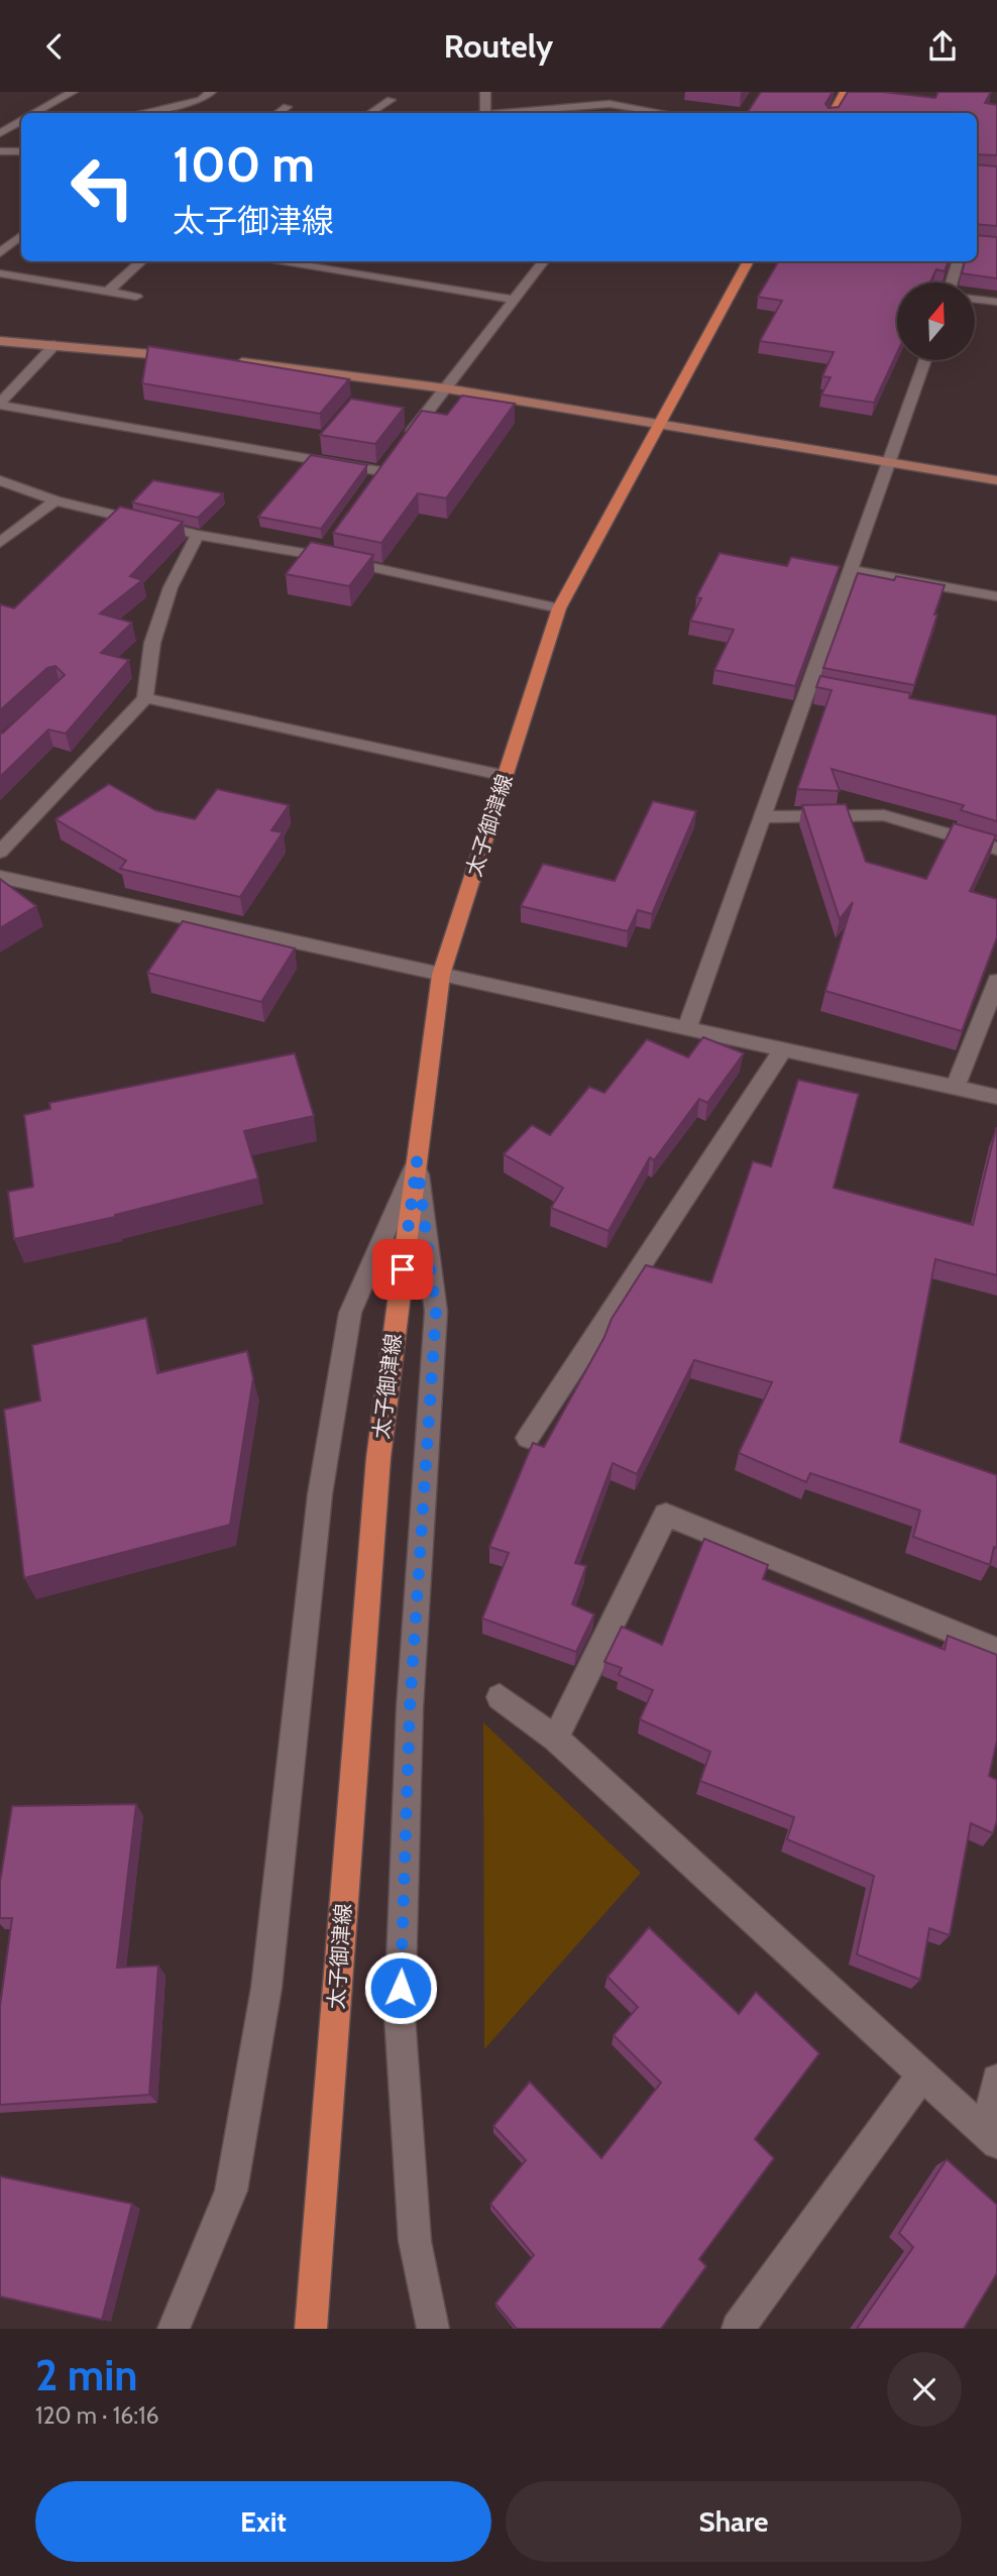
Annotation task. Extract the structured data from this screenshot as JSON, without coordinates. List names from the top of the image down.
{
  "streets": {
    "main road": ["太子御津線"]
  },
  "north": "top",
  "page": {
    "header": "Routely",
    "turn": ["100 m", "太子御津線"],
    "heading": ["2 min", "120 m · 16:16"],
    "buttons": ["Exit", "Share"]
  }
}
